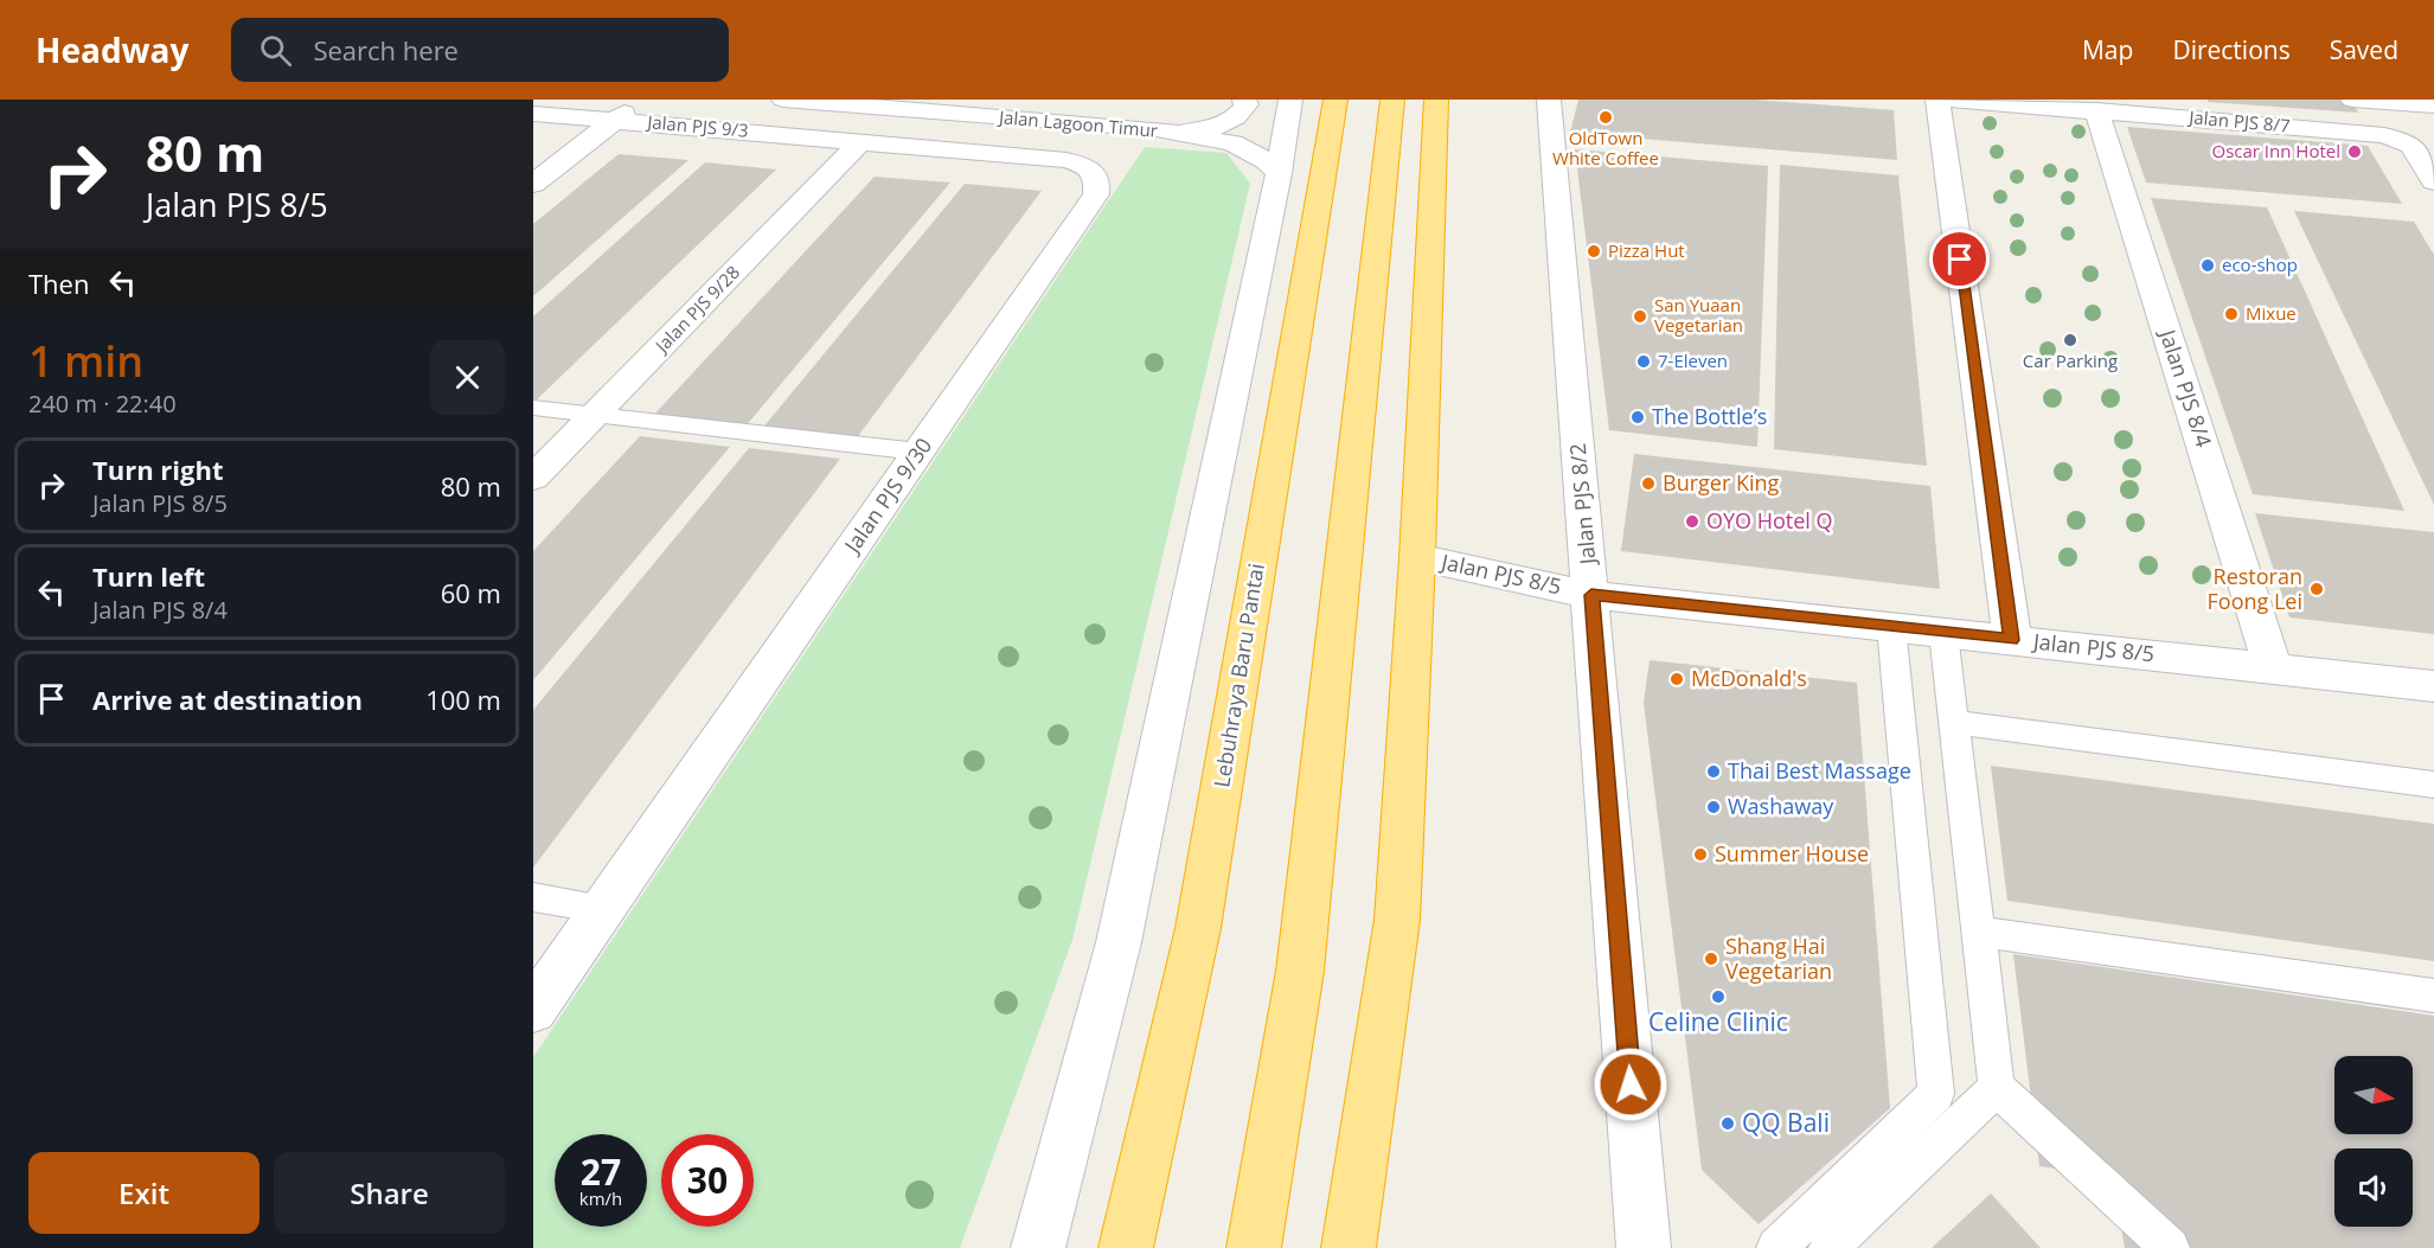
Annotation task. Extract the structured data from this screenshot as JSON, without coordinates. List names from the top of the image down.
{
  "streets": {
    "highway": ["Lebuhraya Baru Pantai"],
    "street": [
      "Jalan PJS 8/7",
      "Jalan Lagoon Timur",
      "Jalan PJS 9/3",
      "Jalan PJS 9/28",
      "Jalan PJS 8/4",
      "Jalan PJS 9/30",
      "Jalan PJS 8/2",
      "Jalan PJS 8/5"
    ]
  },
  "crossings": [
    ["Jalan PJS 8/7", "Jalan PJS 8/4"],
    ["Jalan PJS 9/3", "Jalan PJS 9/28"],
    ["Jalan PJS 9/3", "Jalan PJS 9/30"],
    ["Jalan PJS 9/28", "Jalan PJS 9/30"],
    ["Jalan PJS 8/4", "Jalan PJS 8/5"],
    ["Jalan PJS 8/2", "Jalan PJS 8/5"]
  ],
  "places": [
    "OldTown White Coffee",
    "Oscar Inn Hotel",
    "Pizza Hut",
    "eco-shop",
    "Mixue",
    "San Yuaan Vegetarian",
    "Car Parking",
    "7-Eleven",
    "The Bottle’s",
    "Burger King",
    "OYO Hotel Q",
    "Restoran Foong Lei",
    "McDonald's",
    "Thai Best Massage",
    "Washaway",
    "Summer House",
    "Shang Hai Vegetarian",
    "Celine Clinic",
    "QQ Bali"
  ],
  "north": "right",
  "page": {
    "header": "Headway",
    "search": "Search here",
    "nav": ["Map", "Directions", "Saved"],
    "turn": ["80 m", "Jalan PJS 8/5"],
    "then": "Then",
    "heading": ["1 min", "240 m · 22:40"],
    "list": [
      {
        "name": "Turn right",
        "note": "Jalan PJS 8/5",
        "value": "80 m"
      },
      {
        "name": "Turn left",
        "note": "Jalan PJS 8/4",
        "value": "60 m"
      },
      {
        "name": "Arrive at destination",
        "value": "100 m"
      }
    ],
    "speed": "27 km/h",
    "limit": "30",
    "buttons": ["Exit", "Share"]
  }
}
